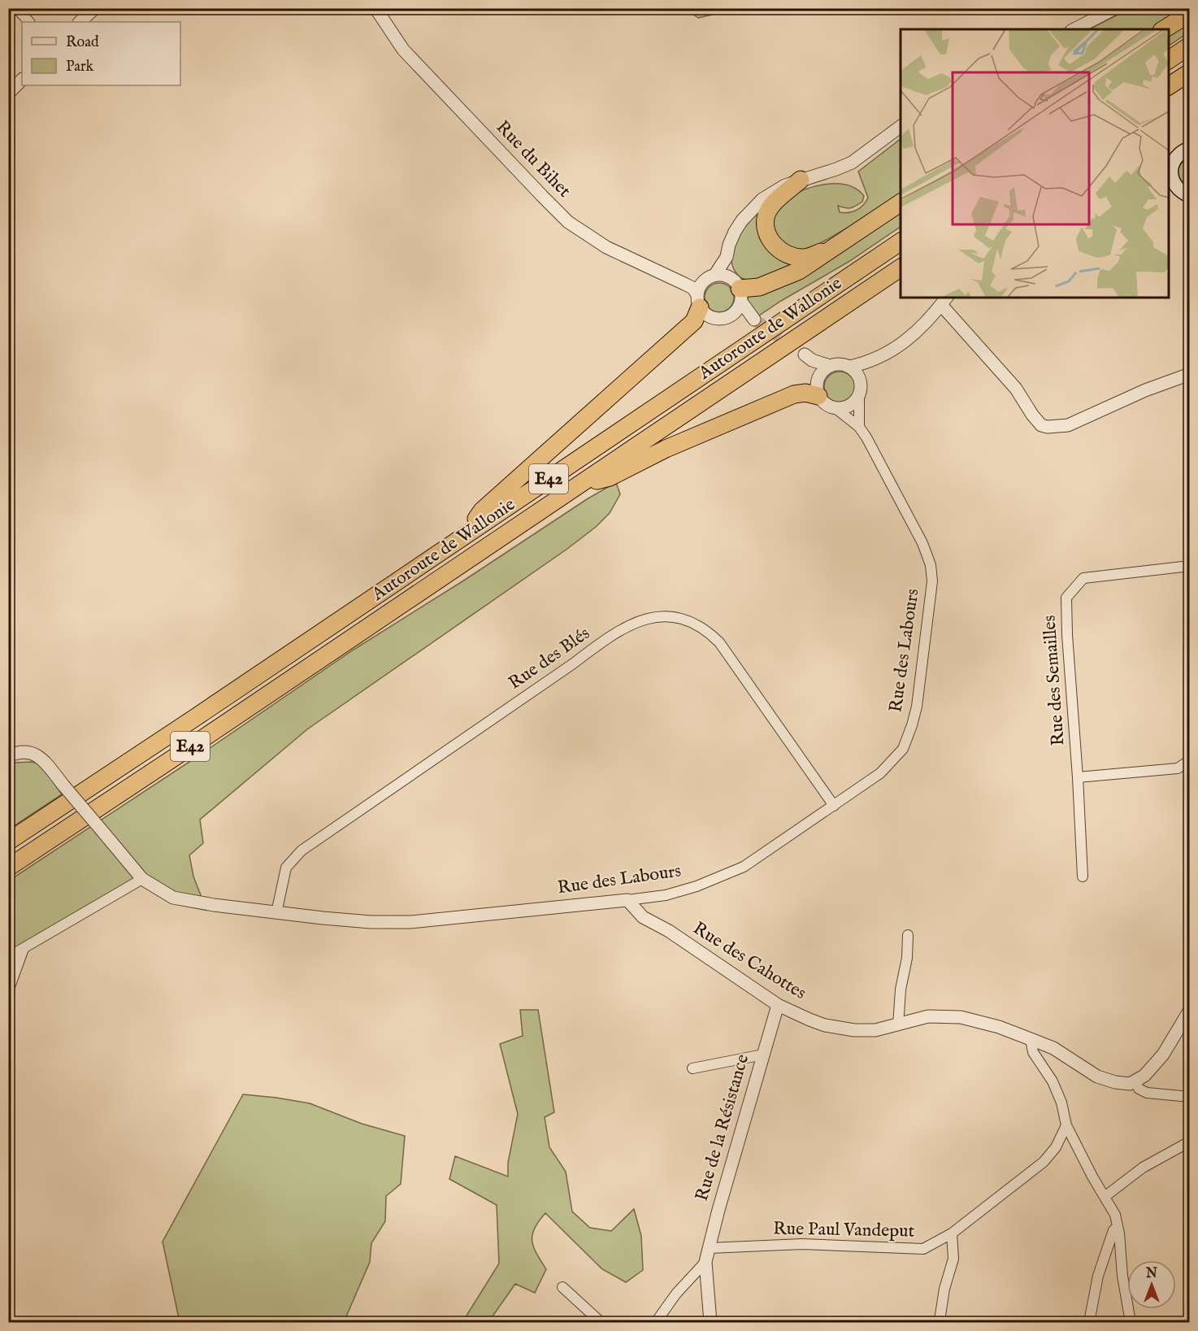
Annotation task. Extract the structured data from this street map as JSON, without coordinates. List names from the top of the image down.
{
  "streets": {
    "highway": ["Autoroute de Wallonie", "E42"],
    "street": [
      "Rue du Bihet",
      "Rue des Labours",
      "Rue des Blés",
      "Rue des Semailles",
      "Rue des Cahottes",
      "Rue de la Résistance",
      "Rue Paul Vandeput"
    ]
  },
  "crossings": [
    ["Rue des Labours", "Rue des Blés"],
    ["Rue des Labours", "Rue des Cahottes"],
    ["Rue des Cahottes", "Rue de la Résistance"],
    ["Rue de la Résistance", "Rue Paul Vandeput"]
  ],
  "legend": ["Road", "Park"],
  "north": "top"
}
